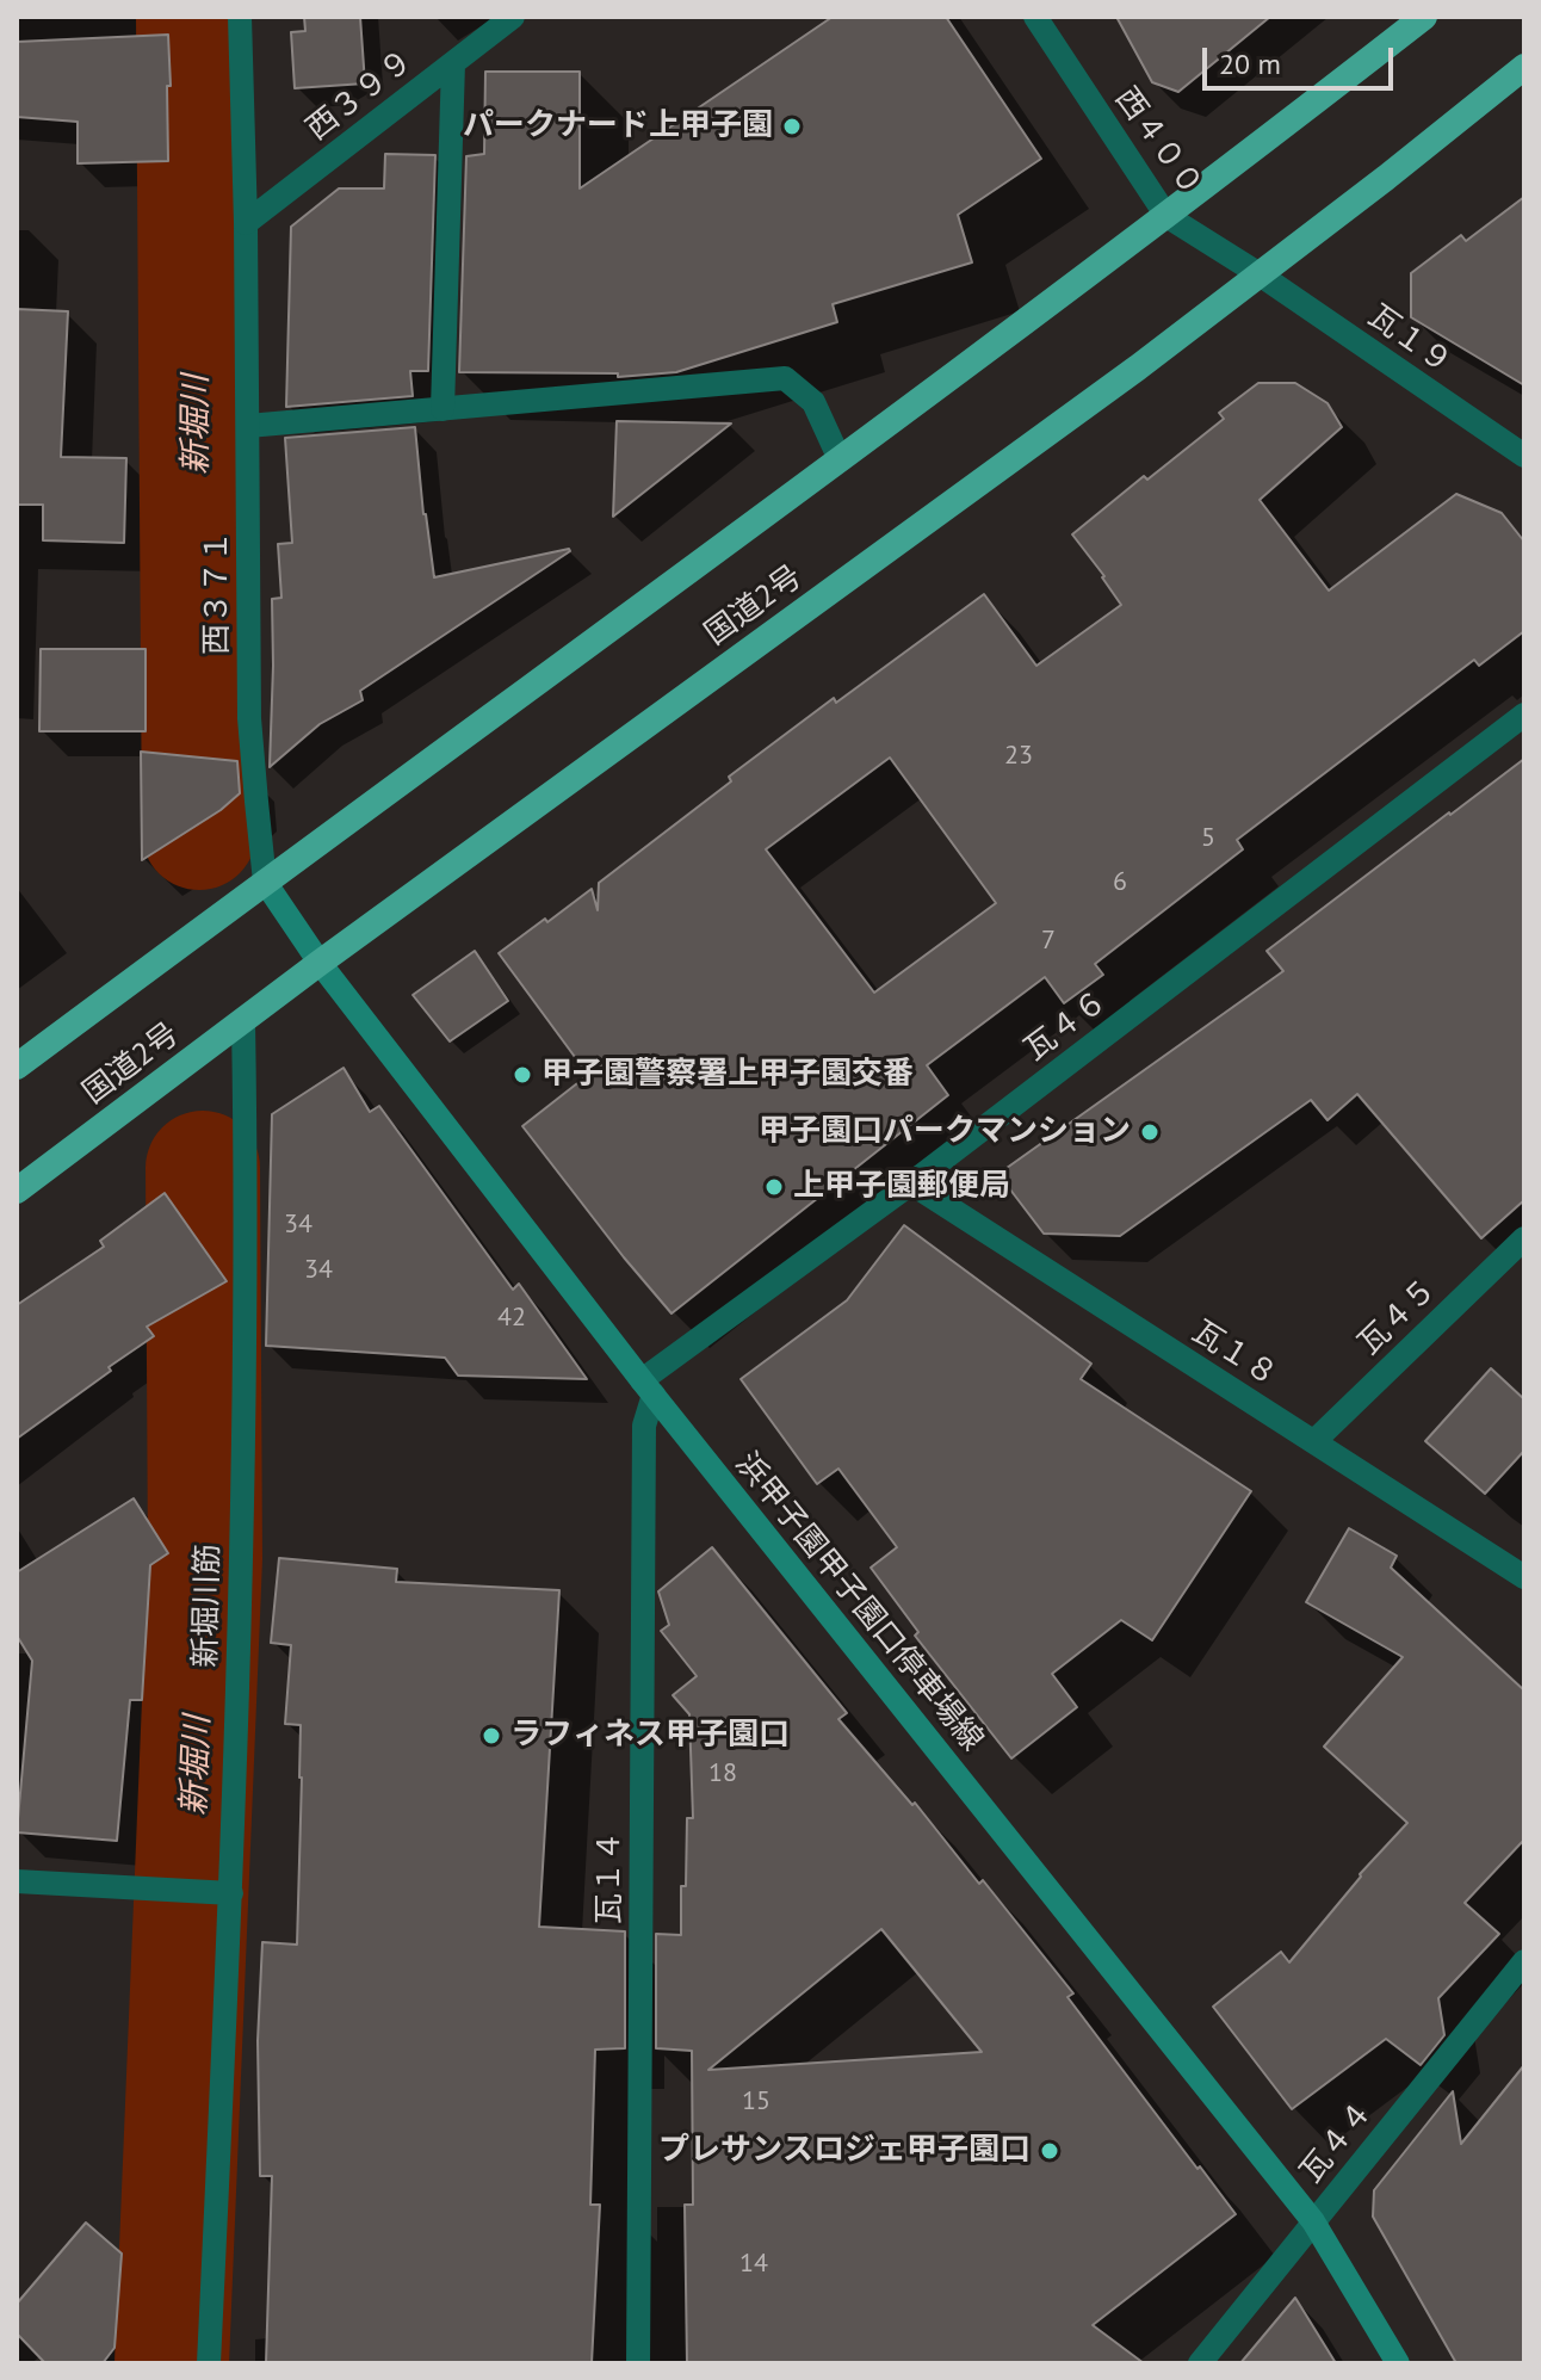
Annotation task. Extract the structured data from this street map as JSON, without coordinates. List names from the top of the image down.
{
  "streets": {
    "highway": ["国道2号"],
    "main road": ["浜甲子園甲子園口停車場線"],
    "street": [
      "西３９９",
      "西４００",
      "瓦１９",
      "西３７１",
      "瓦４６",
      "瓦４５",
      "瓦１８",
      "新堀川筋",
      "瓦１４",
      "瓦４４"
    ]
  },
  "crossings": [
    ["西３９９", "西３７１"],
    ["西４００", "瓦１９"],
    ["西４００", "国道2号"],
    ["瓦１９", "国道2号"],
    ["西３７１", "浜甲子園甲子園口停車場線"],
    ["国道2号", "浜甲子園甲子園口停車場線"],
    ["国道2号", "新堀川筋"],
    ["瓦４６", "瓦１８"],
    ["瓦４６", "浜甲子園甲子園口停車場線"],
    ["瓦４６", "瓦１４"],
    ["瓦４５", "瓦１８"],
    ["浜甲子園甲子園口停車場線", "瓦１４"],
    ["浜甲子園甲子園口停車場線", "瓦４４"]
  ],
  "water": ["新堀川"],
  "places": [
    "パークナード上甲子園",
    "甲子園警察署上甲子園交番",
    "甲子園口パークマンション",
    "上甲子園郵便局",
    "ラフィネス甲子園口",
    "プレサンスロジェ甲子園口"
  ],
  "house_numbers": [
    "23",
    "5",
    "6",
    "7",
    "34",
    "34",
    "42",
    "18",
    "15",
    "14"
  ],
  "scale_bar": "20 m"
}
